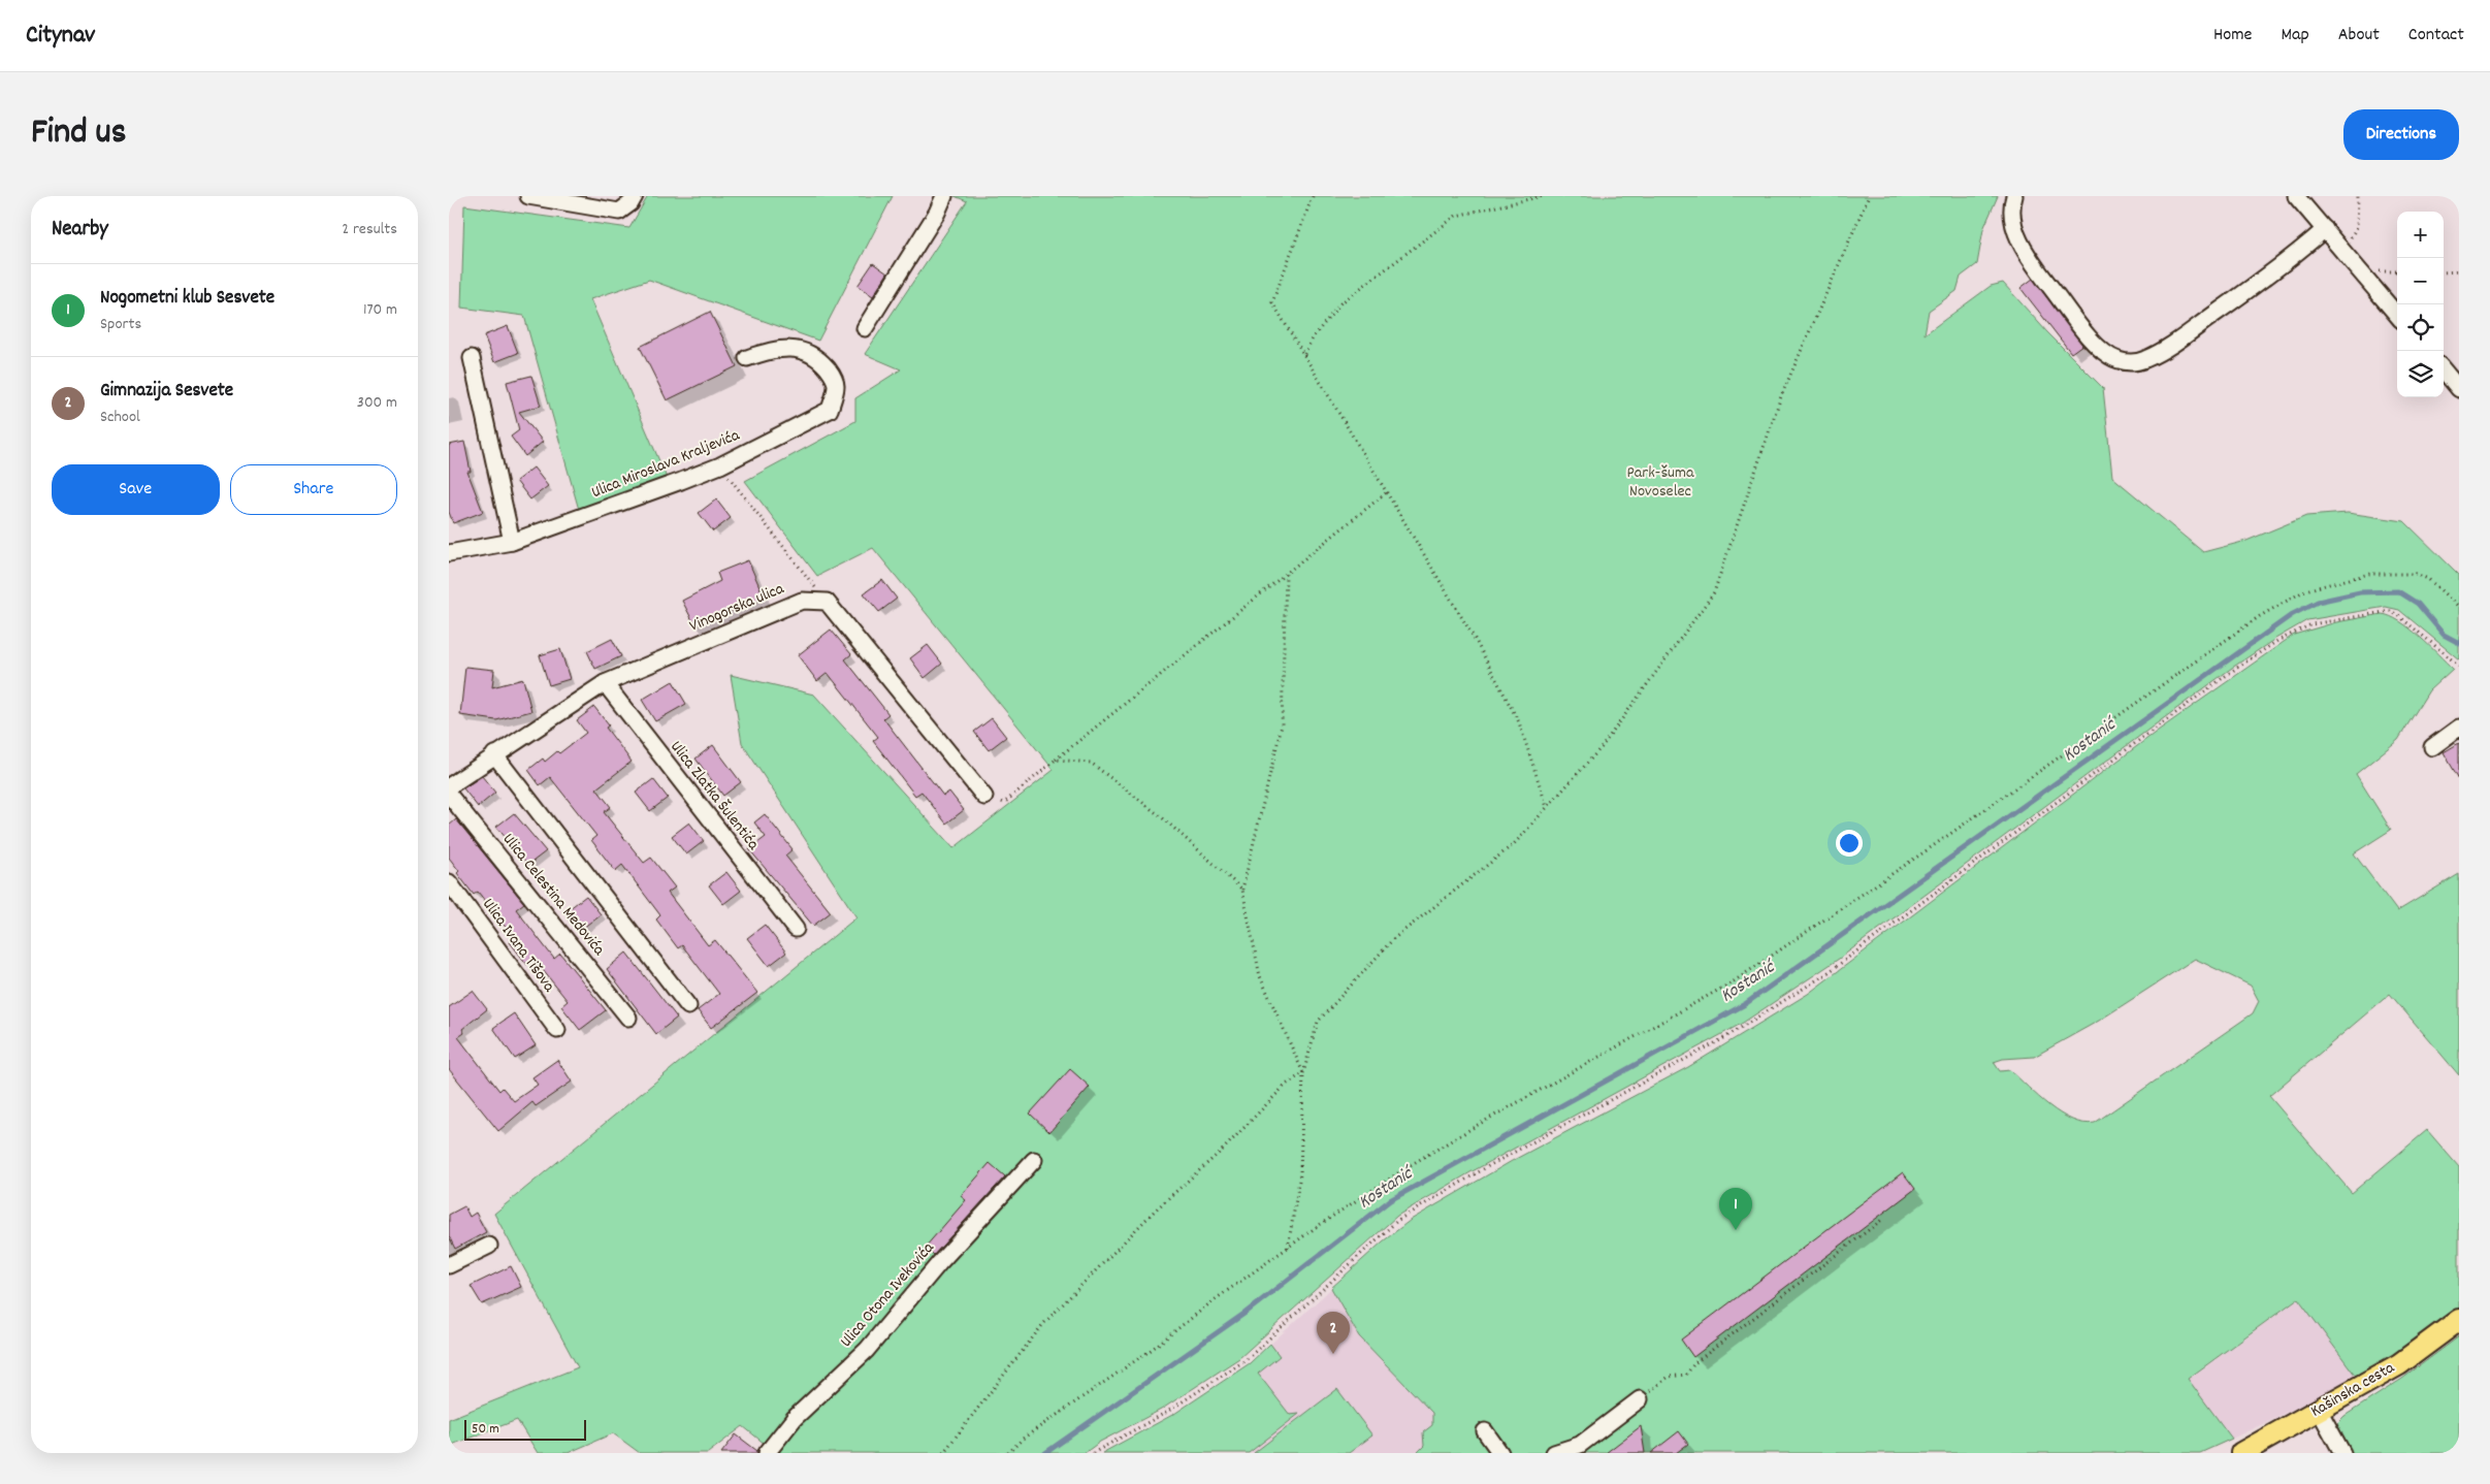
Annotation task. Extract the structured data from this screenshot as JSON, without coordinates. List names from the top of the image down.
{
  "streets": {
    "main road": ["Kašinska cesta"],
    "street": [
      "Ulica Miroslava Kraljevića",
      "Vinogorska ulica",
      "Ulica Zlatka Šulentića",
      "Ulica Celestina Medovića",
      "Ulica Ivana Tišova",
      "Ulica Otona Ivekovića"
    ]
  },
  "crossings": [
    ["Vinogorska ulica", "Ulica Zlatka Šulentića"]
  ],
  "water": ["Kostanić"],
  "parks": ["Park-šuma Novoselec"],
  "scale_bar": "50 m",
  "page": {
    "header": "Citynav",
    "nav": [
      "Home",
      "Map",
      "About",
      "Contact"
    ],
    "title": "Find us",
    "buttons": [
      "Directions",
      ["Save", "Share"]
    ],
    "heading": ["Nearby", "2 results"],
    "map_buttons": ["+", "−"],
    "list": [
      {
        "mark": "1",
        "name": "Nogometni klub Sesvete",
        "note": "Sports",
        "value": "170 m"
      },
      {
        "mark": "2",
        "name": "Gimnazija Sesvete",
        "note": "School",
        "value": "300 m"
      }
    ],
    "pins": ["1", "2"],
    "scale": "50 m"
  }
}
